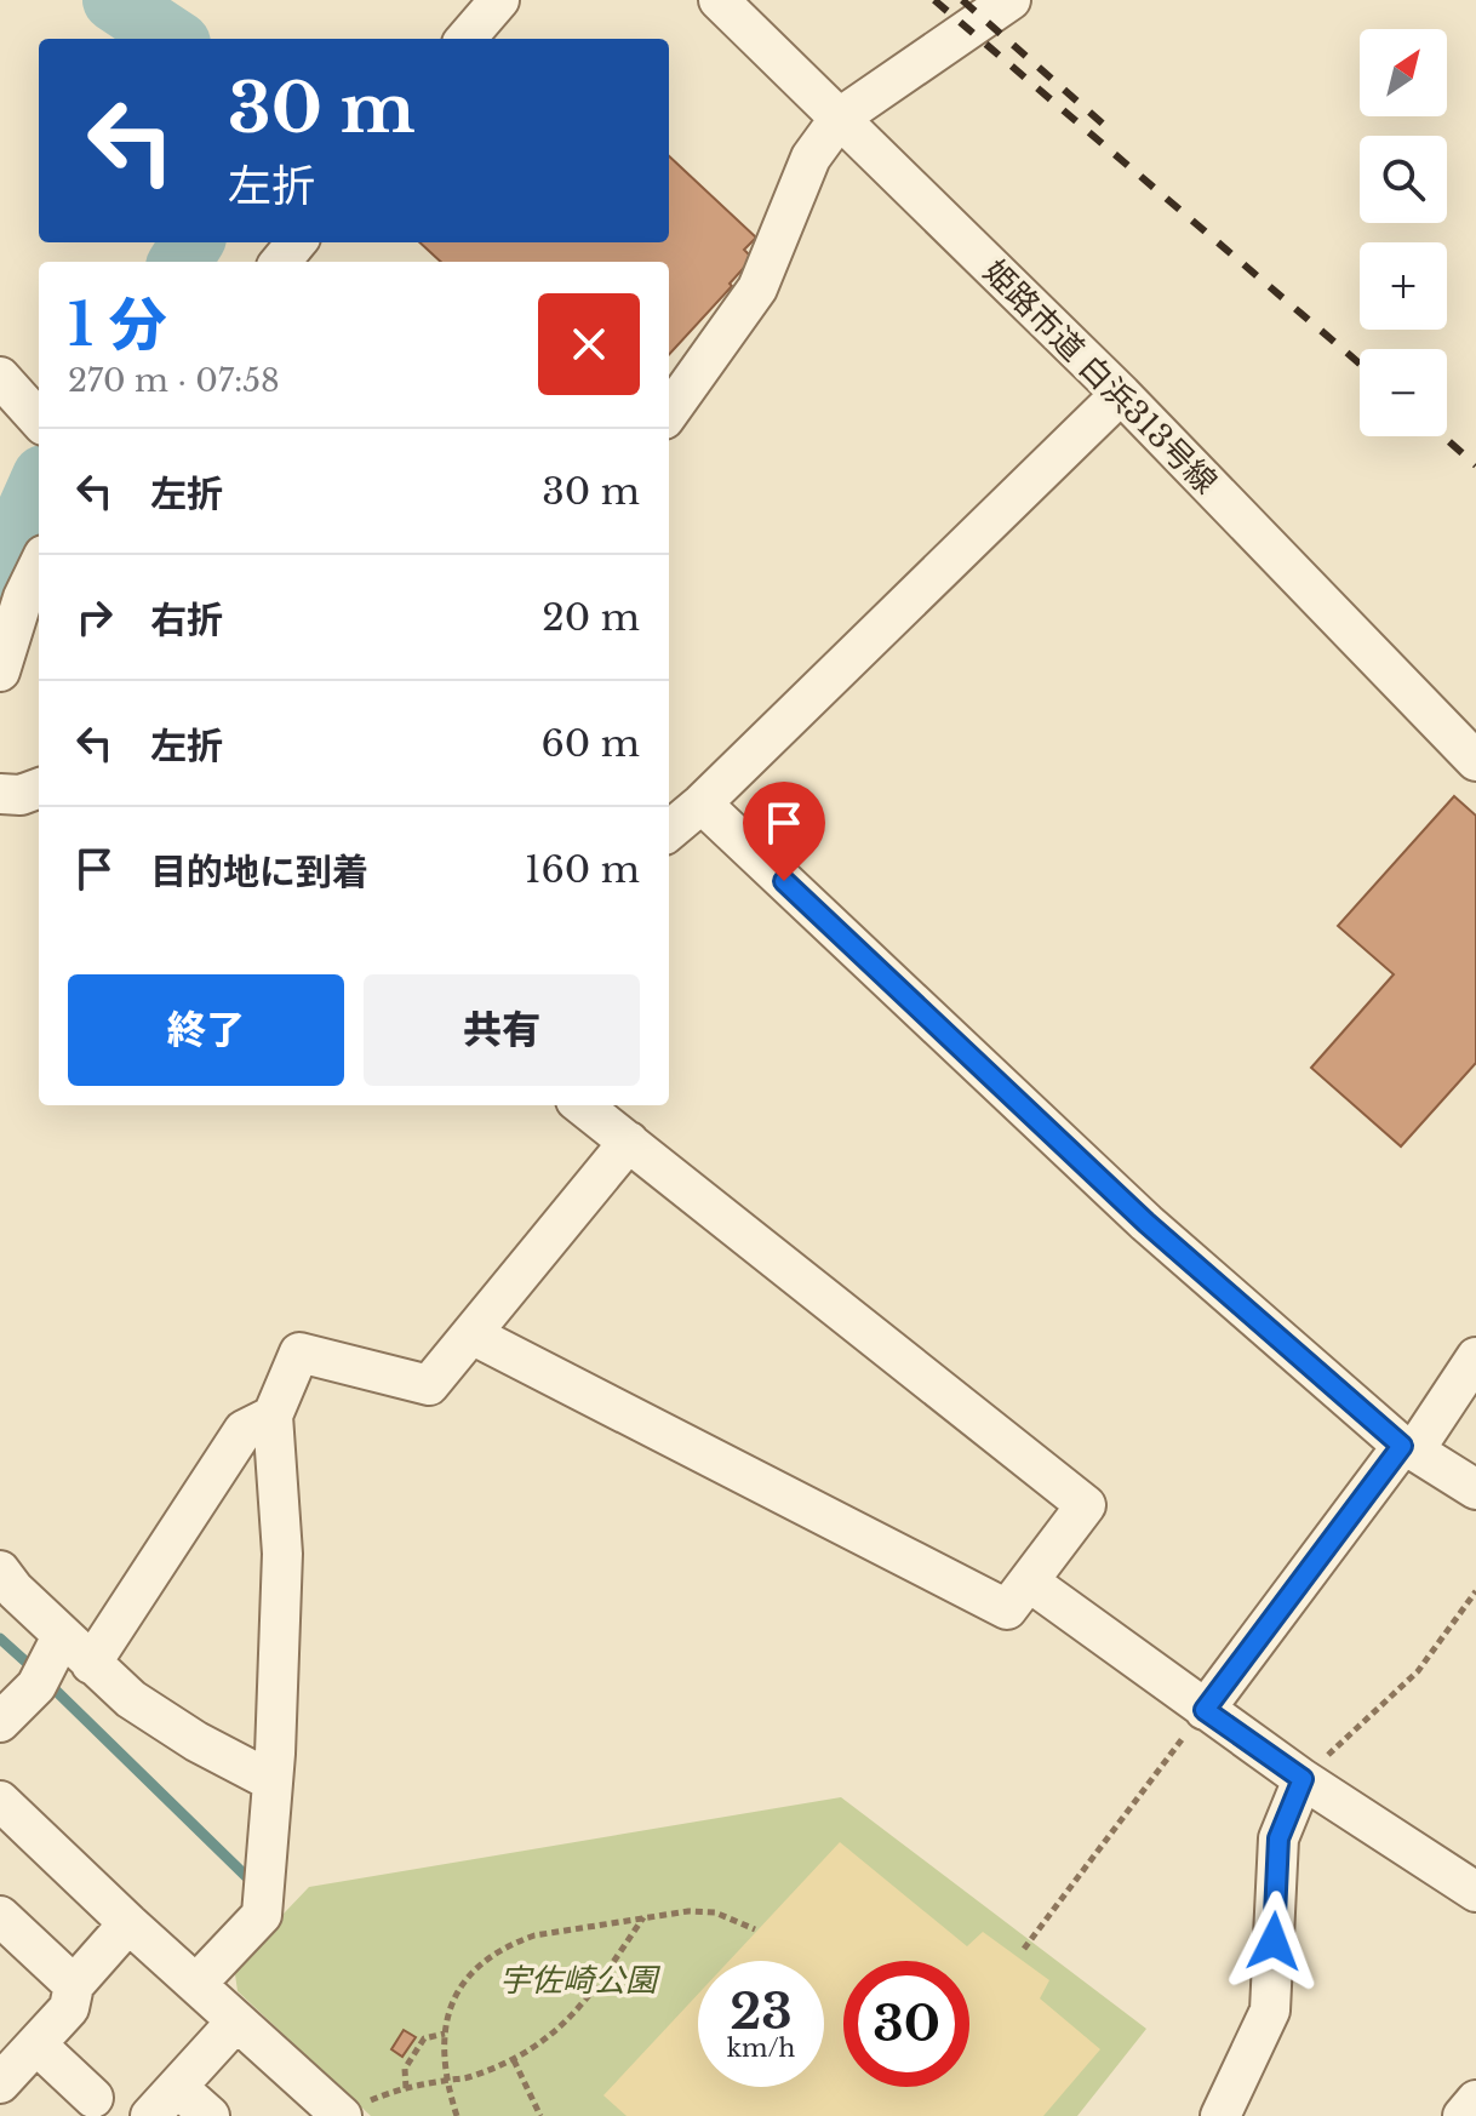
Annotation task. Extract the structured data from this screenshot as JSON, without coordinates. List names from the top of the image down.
{
  "streets": {
    "street": ["姫路市道 白浜313号線"]
  },
  "parks": ["宇佐崎公園"],
  "north": "top right",
  "page": {
    "map_buttons": ["+", "−"],
    "turn": ["30 m", "左折"],
    "heading": ["1 分", "270 m · 07:58"],
    "list": [
      {
        "name": "左折",
        "value": "30 m"
      },
      {
        "name": "右折",
        "value": "20 m"
      },
      {
        "name": "左折",
        "value": "60 m"
      },
      {
        "name": "目的地に到着",
        "value": "160 m"
      }
    ],
    "buttons": ["終了", "共有"],
    "speed": "23 km/h",
    "limit": "30"
  }
}
